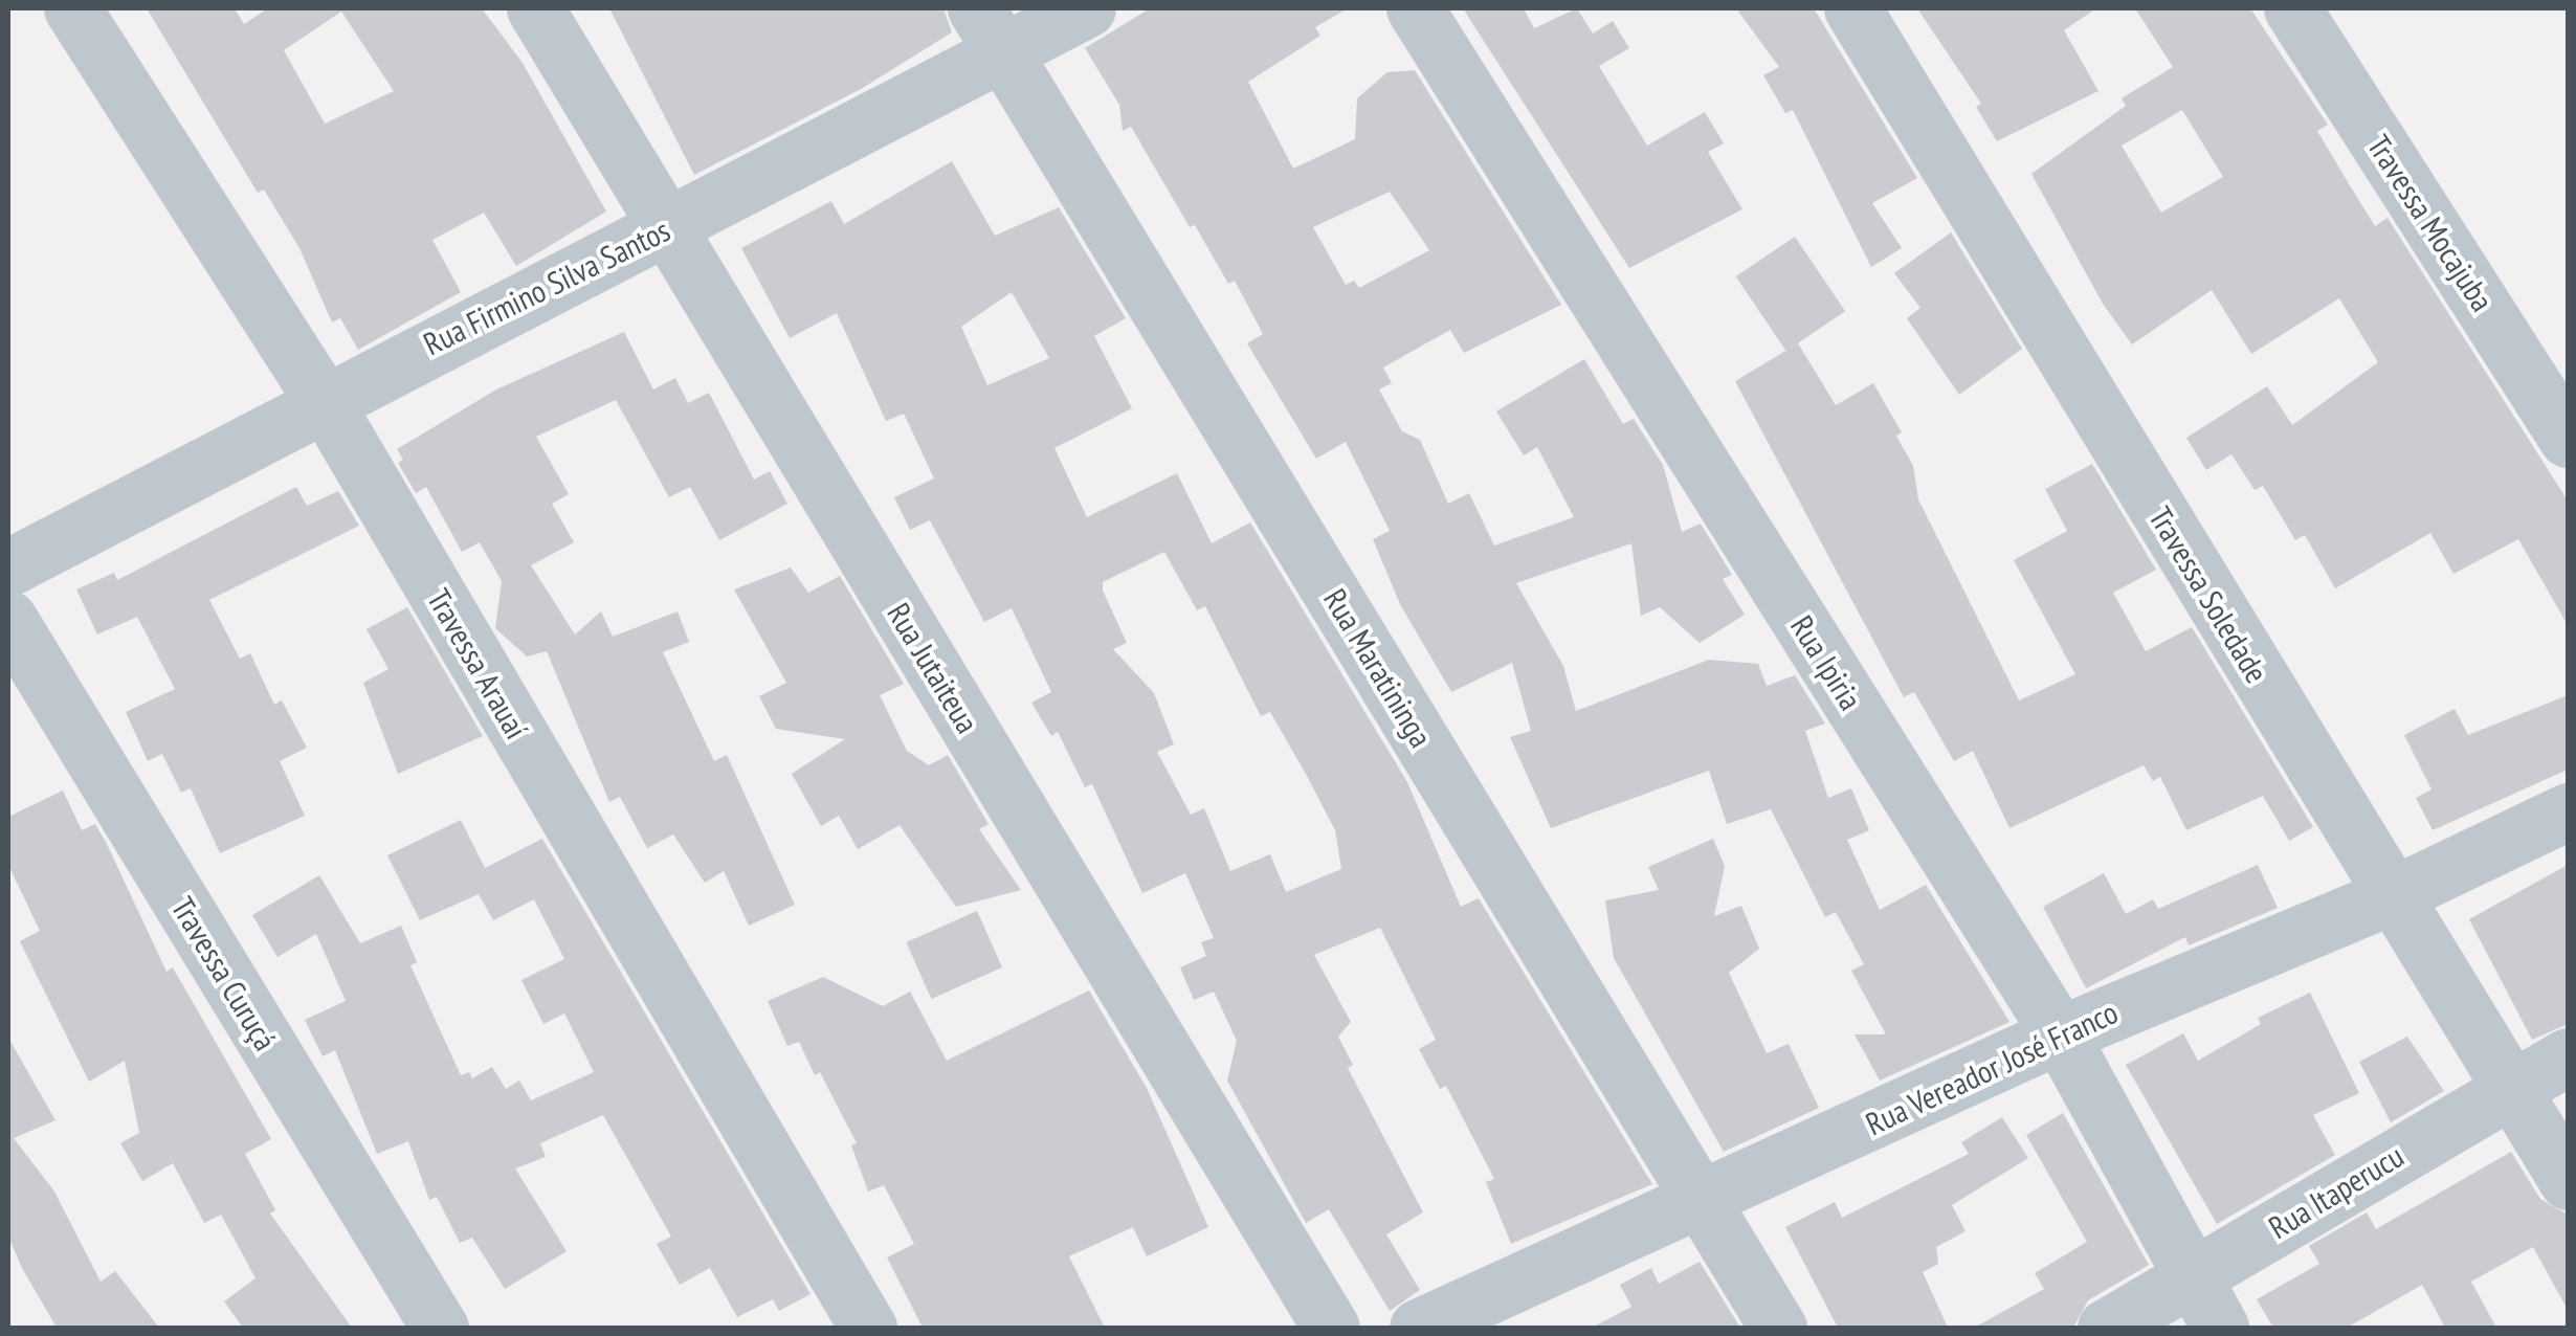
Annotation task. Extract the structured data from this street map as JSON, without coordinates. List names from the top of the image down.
{
  "streets": {
    "street": [
      "Travessa Mocajuba",
      "Rua Firmino Silva Santos",
      "Travessa Soledade",
      "Rua Ipiria",
      "Travessa Arauaí",
      "Rua Jutaiteua",
      "Rua Maratininga",
      "Travessa Curuçá",
      "Rua Vereador José Franco",
      "Rua Itaperucu"
    ]
  },
  "crossings": [
    ["Rua Firmino Silva Santos", "Travessa Arauaí"],
    ["Rua Firmino Silva Santos", "Rua Jutaiteua"],
    ["Rua Firmino Silva Santos", "Rua Maratininga"],
    ["Travessa Soledade", "Rua Vereador José Franco"],
    ["Travessa Soledade", "Rua Itaperucu"],
    ["Rua Ipiria", "Rua Vereador José Franco"],
    ["Rua Ipiria", "Rua Itaperucu"],
    ["Rua Maratininga", "Rua Vereador José Franco"]
  ]
}
